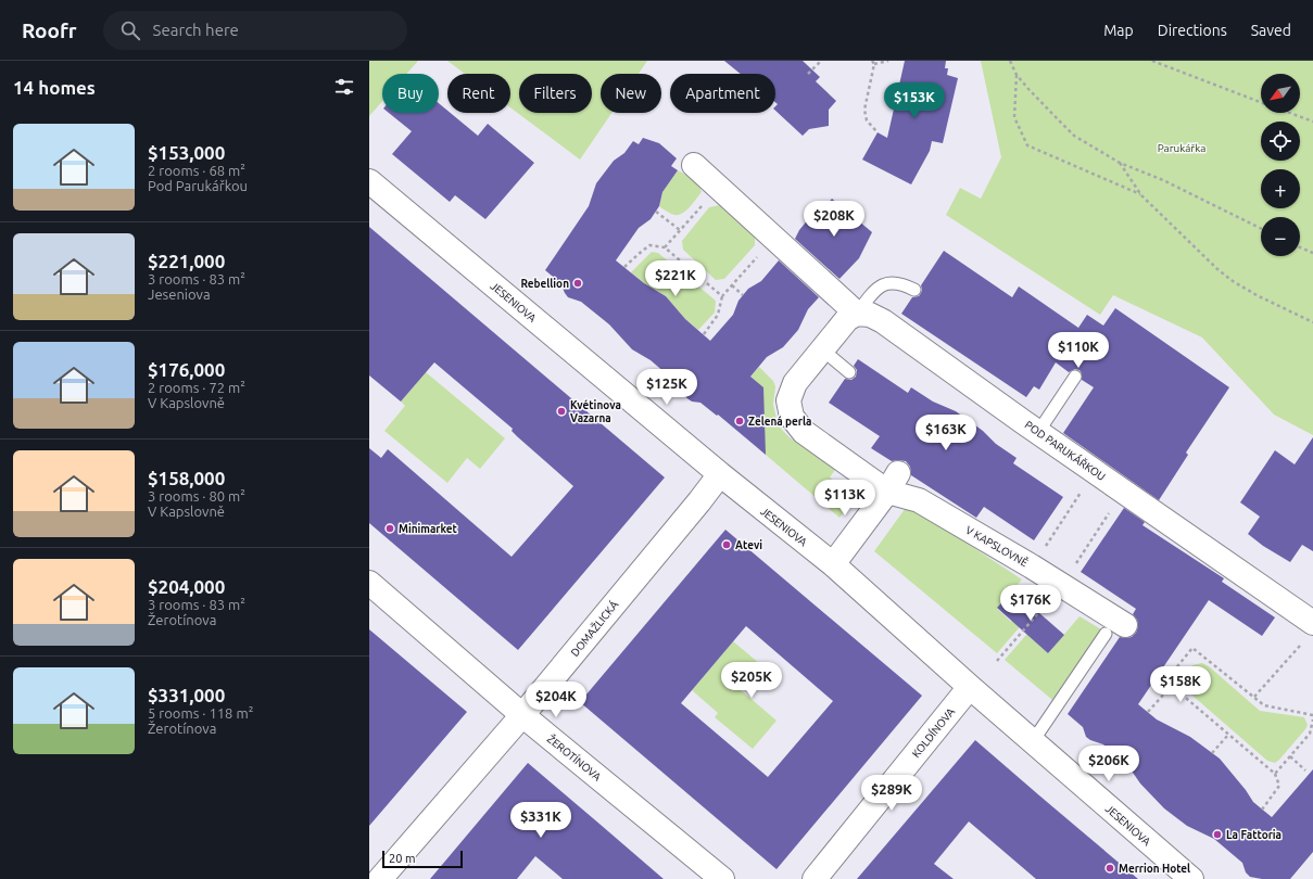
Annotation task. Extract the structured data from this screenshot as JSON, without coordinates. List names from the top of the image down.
{
  "streets": {
    "street": [
      "JESENIOVA",
      "POD PARUKÁŘKOU",
      "V KAPSLOVNĚ",
      "DOMAŽLICKÁ",
      "KOLDÍNOVA",
      "ŽEROTÍNOVA"
    ]
  },
  "crossings": [
    ["JESENIOVA", "DOMAŽLICKÁ"],
    ["JESENIOVA", "KOLDÍNOVA"],
    ["DOMAŽLICKÁ", "ŽEROTÍNOVA"]
  ],
  "parks": ["Parukářka"],
  "places": [
    "Rebellion",
    "Kvétinova Vazarna",
    "Zelená perla",
    "Minimarket",
    "Atevi",
    "La Fattoria",
    "Merrion Hotel"
  ],
  "scale_bar": "20 m",
  "north": "bottom left",
  "page": {
    "header": "Roofr",
    "search": "Search here",
    "nav": ["Map", "Directions", "Saved"],
    "heading": "14 homes",
    "map_buttons": ["+", "−"],
    "chip": [
      "Buy",
      "Rent",
      "Filters",
      "New",
      "Apartment"
    ],
    "price": [
      "$153K",
      "$208K",
      "$221K",
      "$110K",
      "$125K",
      "$163K",
      "$113K",
      "$176K",
      "$205K",
      "$158K",
      "$204K",
      "$206K",
      "$289K",
      "$331K"
    ],
    "list": [
      {
        "name": "$153,000",
        "note": "2 rooms · 68 m² · Pod Parukářkou"
      },
      {
        "name": "$221,000",
        "note": "3 rooms · 83 m² · Jeseniova"
      },
      {
        "name": "$176,000",
        "note": "2 rooms · 72 m² · V Kapslovně"
      },
      {
        "name": "$158,000",
        "note": "3 rooms · 80 m² · V Kapslovně"
      },
      {
        "name": "$204,000",
        "note": "3 rooms · 83 m² · Žerotínova"
      },
      {
        "name": "$331,000",
        "note": "5 rooms · 118 m² · Žerotínova"
      }
    ],
    "scale": "20 m"
  }
}
